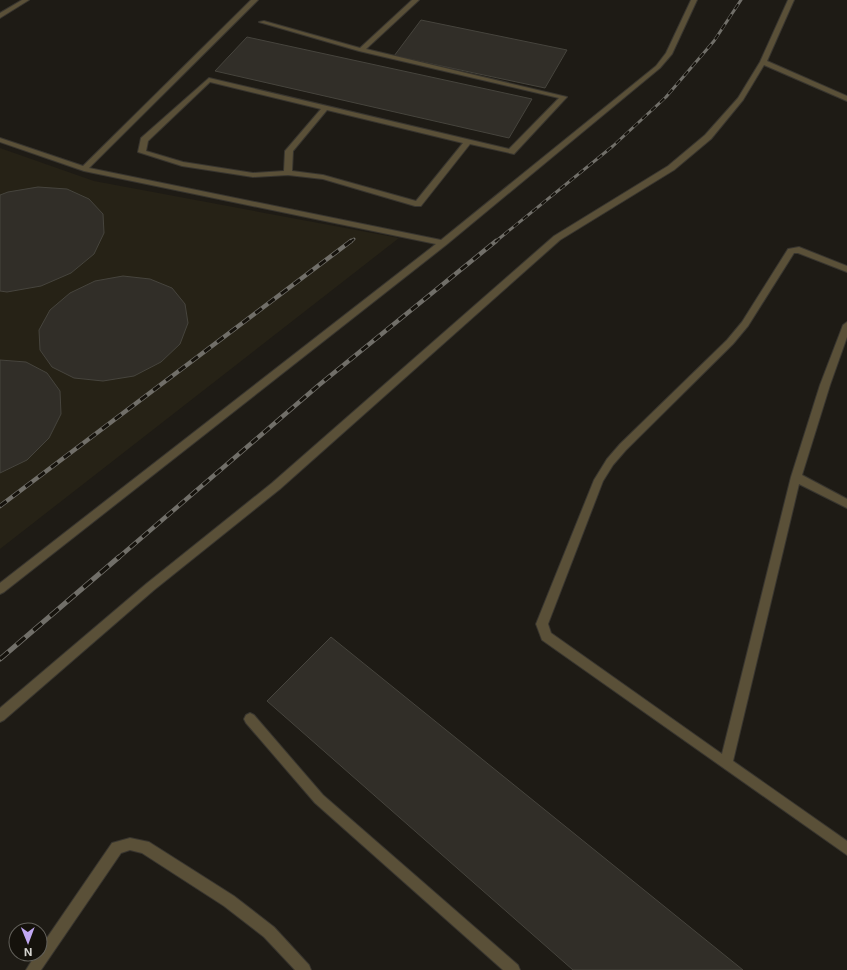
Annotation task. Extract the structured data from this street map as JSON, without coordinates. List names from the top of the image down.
{
  "north": "bottom"
}
